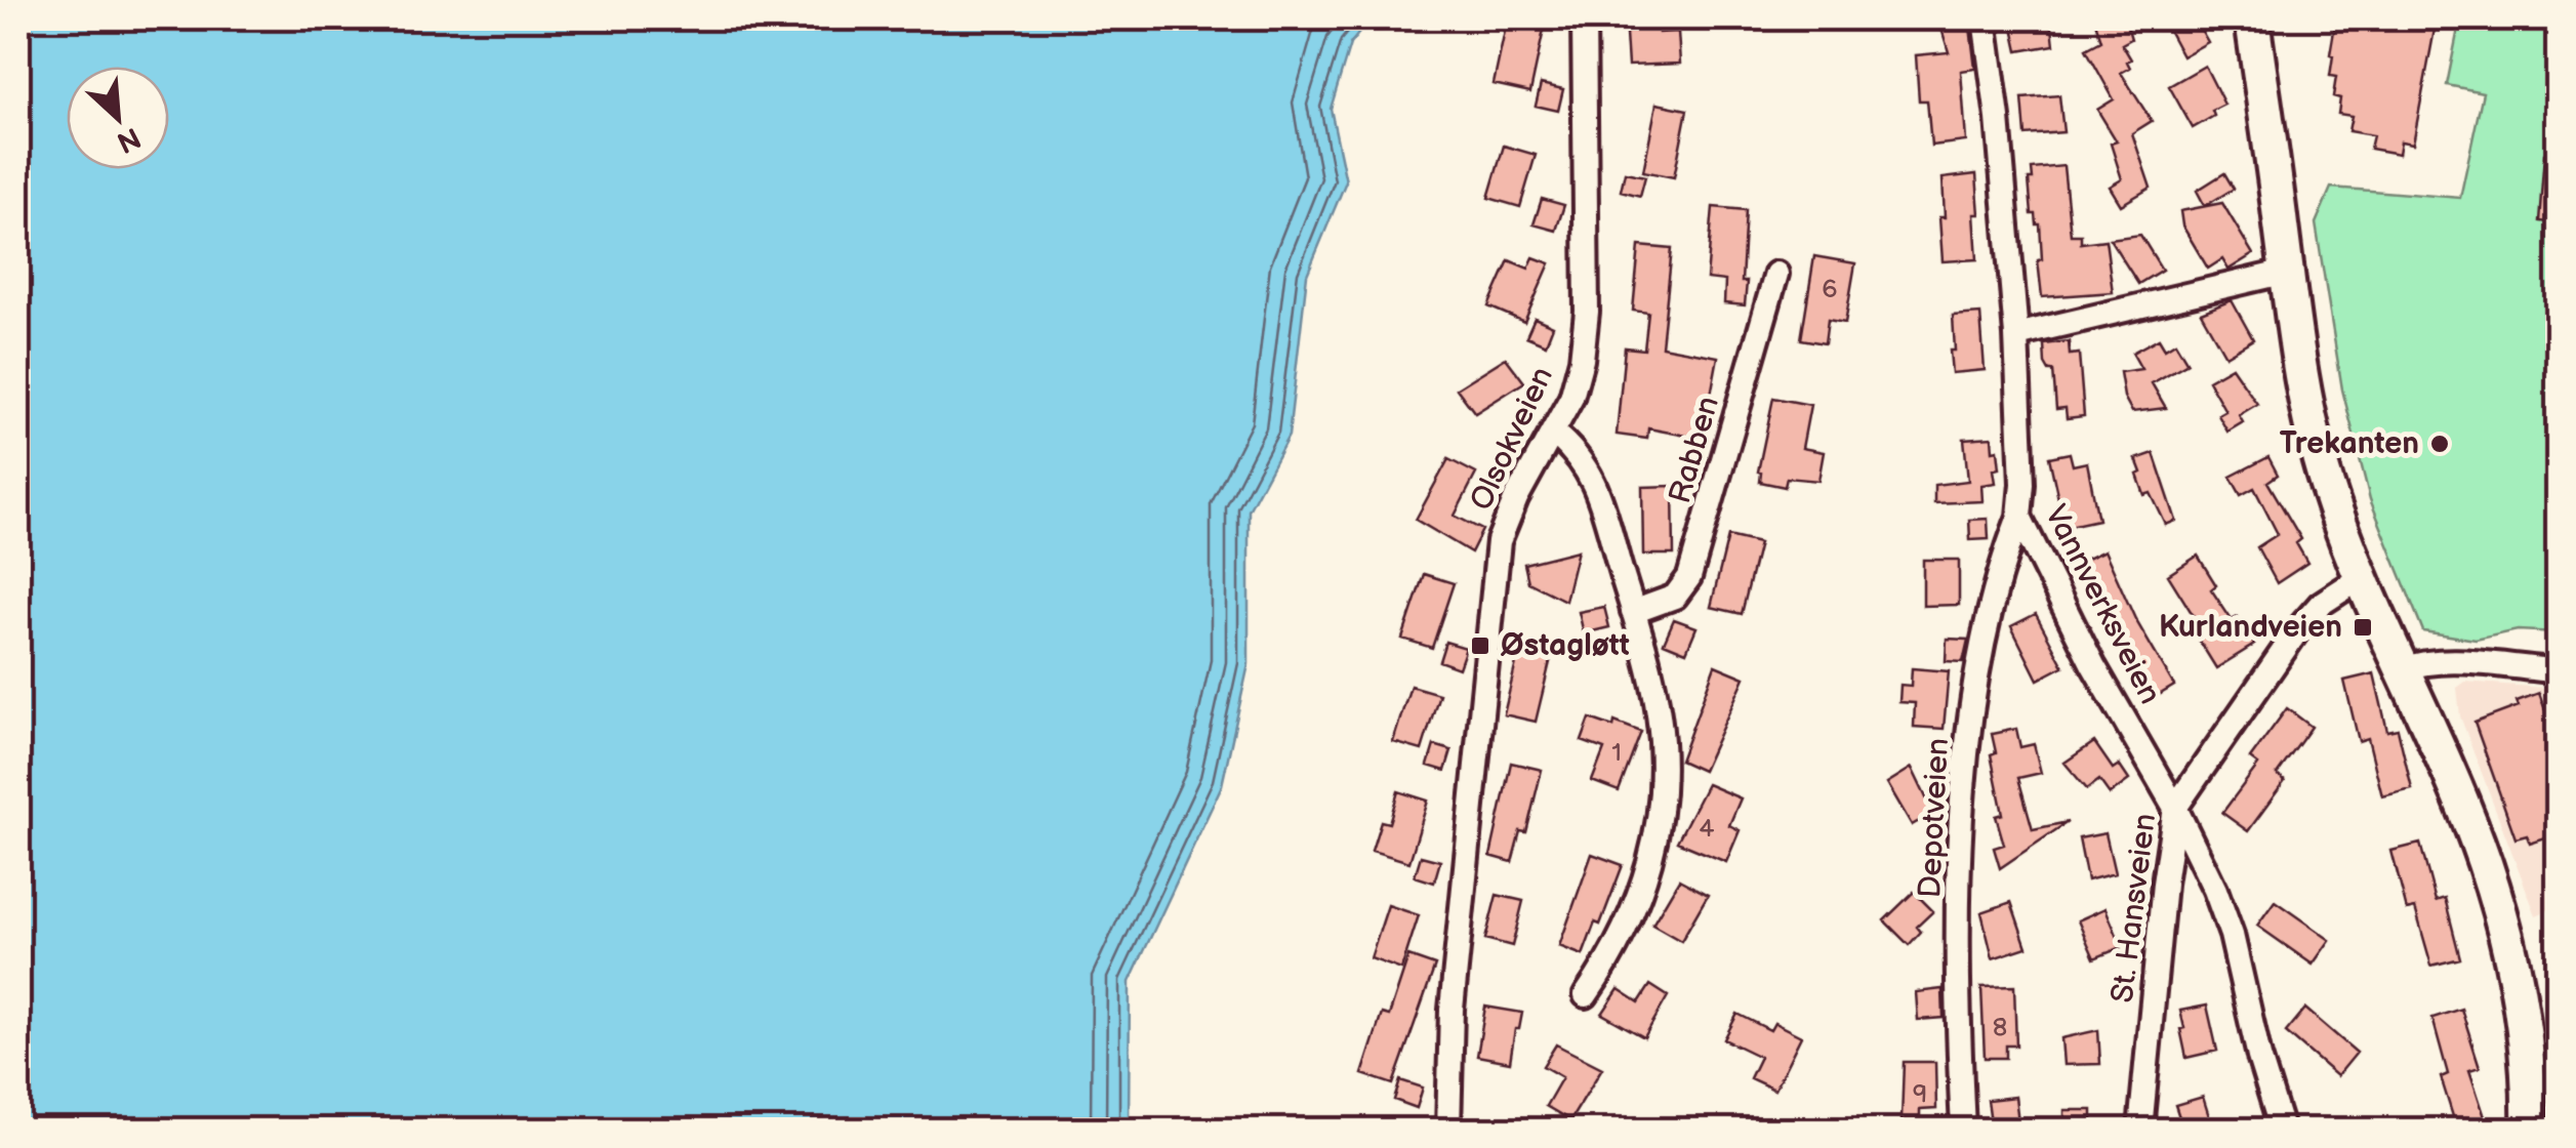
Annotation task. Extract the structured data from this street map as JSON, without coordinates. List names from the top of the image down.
{
  "streets": {
    "street": [
      "Olsokveien",
      "Rabben",
      "Vannverksveien",
      "Depotveien",
      "St. Hansveien"
    ]
  },
  "crossings": [
    ["Vannverksveien", "Depotveien"],
    ["Vannverksveien", "St. Hansveien"]
  ],
  "places": {
    "other": ["Trekanten"],
    "transit": ["Kurlandveien", "Østagløtt"]
  },
  "house_numbers": [
    "6",
    "1",
    "4",
    "8",
    "9"
  ],
  "north": "bottom right"
}
